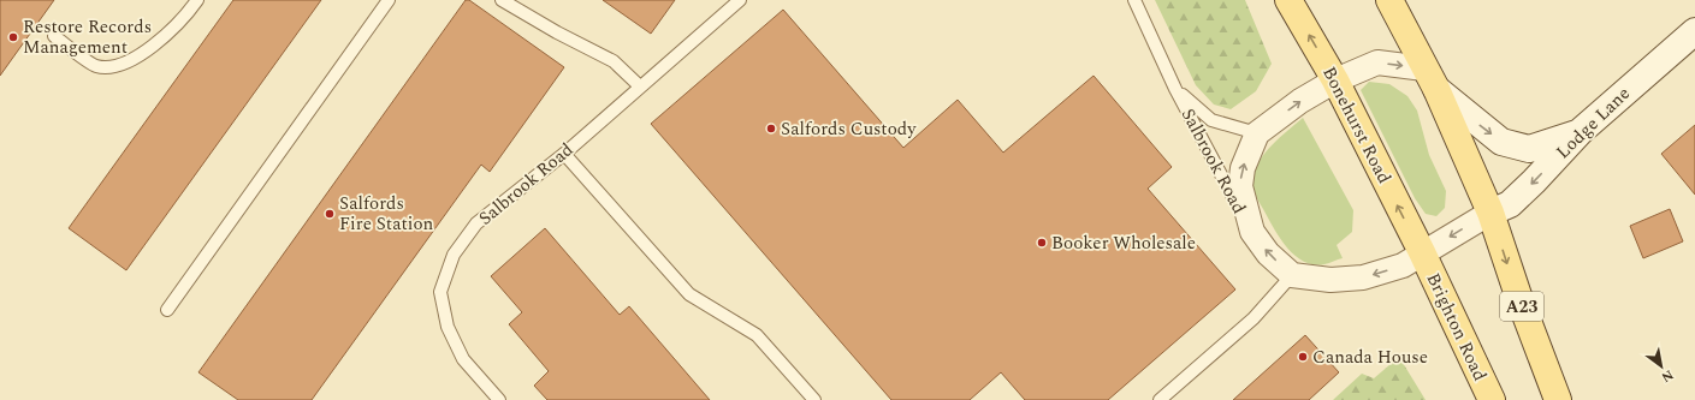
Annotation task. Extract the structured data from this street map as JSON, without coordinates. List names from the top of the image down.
{
  "streets": {
    "main road": ["Bonehurst Road", "A23", "Brighton Road"],
    "street": ["Lodge Lane", "Salbrook Road"]
  },
  "crossings": [
    ["Lodge Lane", "A23"],
    ["Bonehurst Road", "Brighton Road"]
  ],
  "one_way": ["Lodge Lane"],
  "places": [
    "Restore Records Management",
    "Salfords Custody",
    "Salfords Fire Station",
    "Booker Wholesale",
    "Canada House"
  ],
  "north": "bottom right"
}
